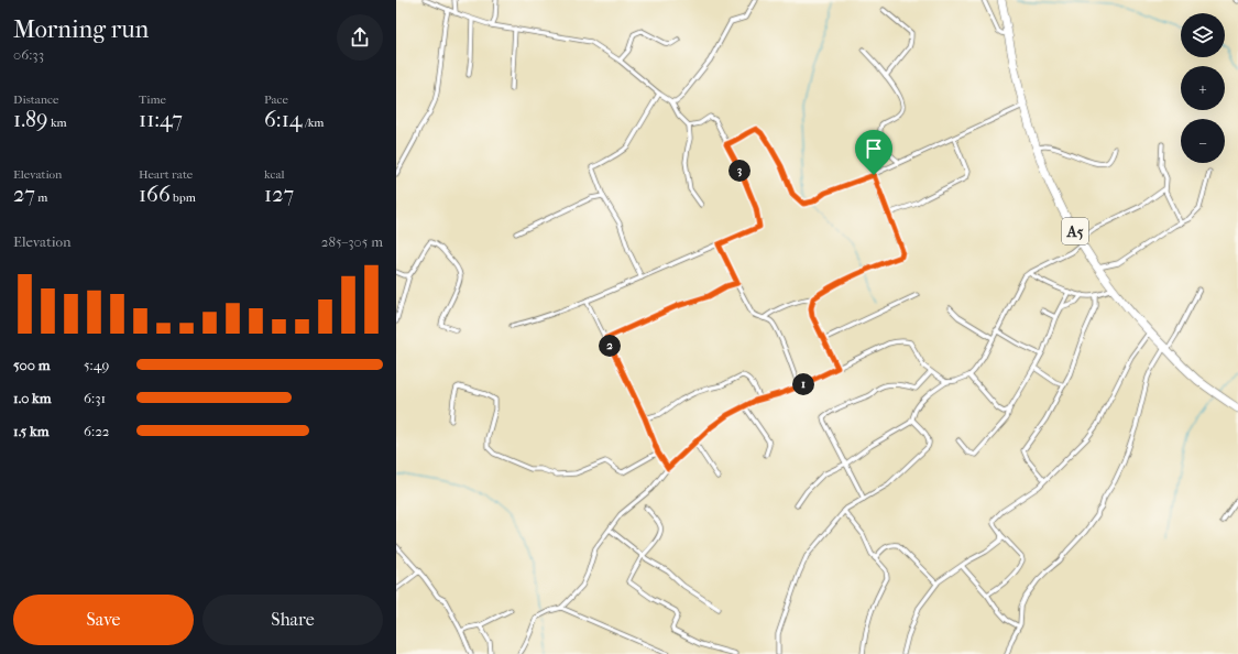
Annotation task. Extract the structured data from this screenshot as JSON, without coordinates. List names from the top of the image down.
{
  "streets": {
    "highway": ["A5"]
  },
  "page": {
    "heading": ["Morning run", "06:33"],
    "map_buttons": ["+", "−"],
    "stats": [
      ["Distance", "1.89 km"],
      ["Time", "11:47"],
      ["Pace", "6:14 /km"],
      ["Elevation", "27 m"],
      ["Heart rate", "166 bpm"],
      ["kcal", "127"]
    ],
    "pins": ["3", "2", "1"],
    "chart": ["Elevation", "285–305 m"],
    "list": [
      {
        "name": "500 m",
        "note": "5:49"
      },
      {
        "name": "1.0 km",
        "note": "6:31"
      },
      {
        "name": "1.5 km",
        "note": "6:22"
      }
    ],
    "buttons": ["Save", "Share"]
  }
}
